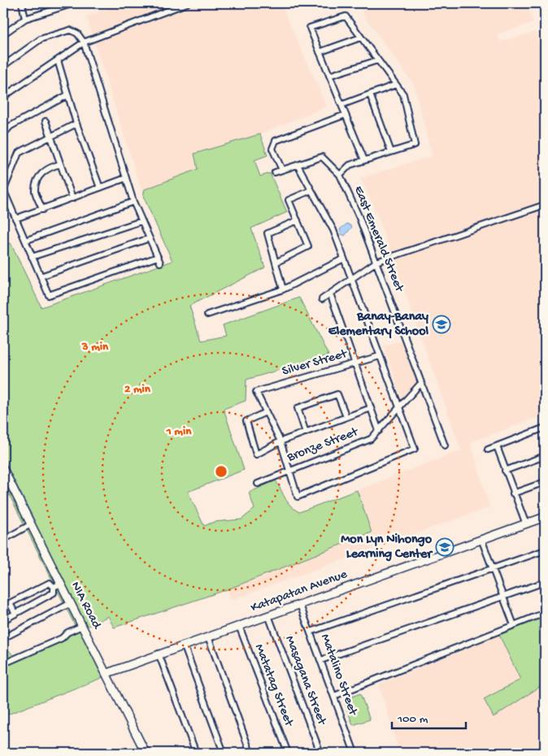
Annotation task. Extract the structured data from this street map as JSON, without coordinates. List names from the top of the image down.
{
  "streets": {
    "street": [
      "East Emerald Street",
      "Silver Street",
      "Bronze Street",
      "Katapatan Avenue",
      "NIA Road",
      "Matalino Street",
      "Masagana Street",
      "Matatag Street"
    ]
  },
  "crossings": [
    ["East Emerald Street", "Bronze Street"],
    ["Katapatan Avenue", "NIA Road"],
    ["Katapatan Avenue", "Matalino Street"],
    ["Katapatan Avenue", "Masagana Street"],
    ["Katapatan Avenue", "Matatag Street"]
  ],
  "places": {
    "school or university": ["Banay-Banay Elementary School", "Mon Lyn Nihongo Learning Center"]
  },
  "scale_bar": "100 m",
  "rings": ["3 min", "2 min", "1 min"]
}
